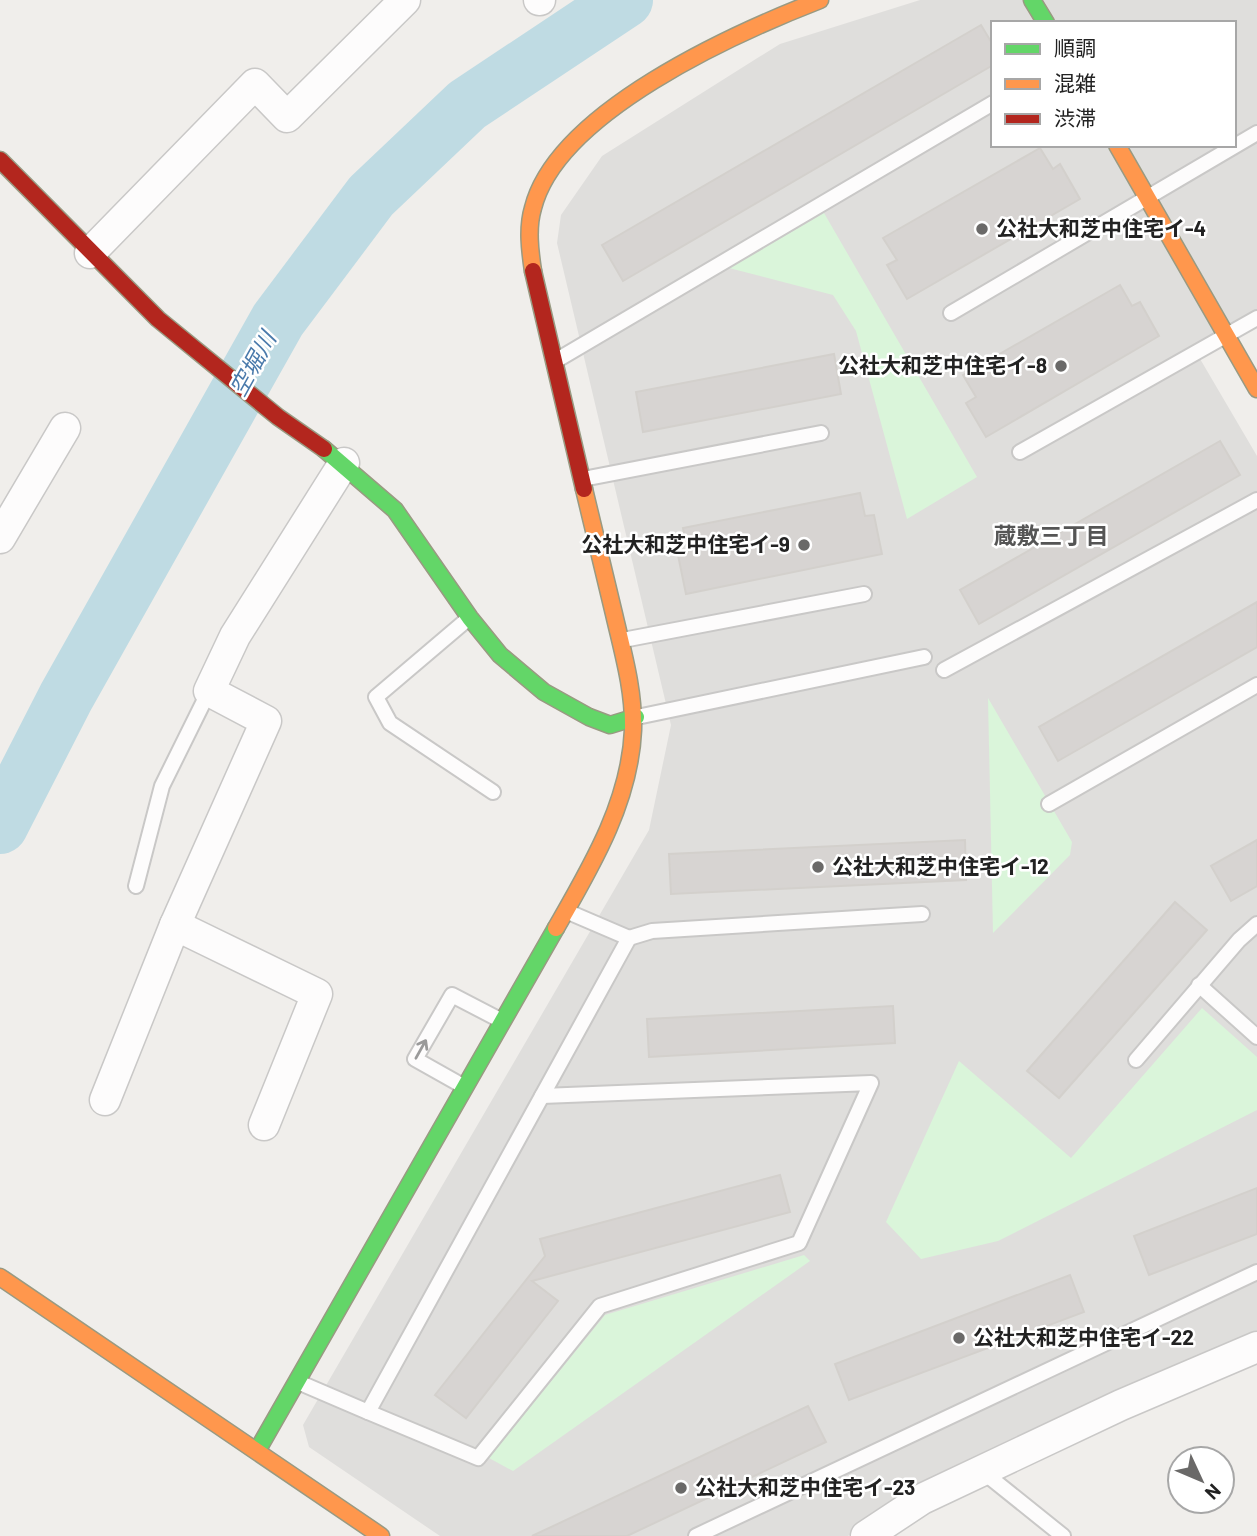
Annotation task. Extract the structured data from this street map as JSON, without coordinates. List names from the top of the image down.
{
  "districts": ["蔵敷三丁目"],
  "water": ["空堀川"],
  "places": [
    "公社大和芝中住宅イ-4",
    "公社大和芝中住宅イ-8",
    "公社大和芝中住宅イ-9",
    "公社大和芝中住宅イ-12",
    "公社大和芝中住宅イ-22",
    "公社大和芝中住宅イ-23"
  ],
  "legend": ["順調", "混雑", "渋滞"],
  "north": "bottom right"
}
